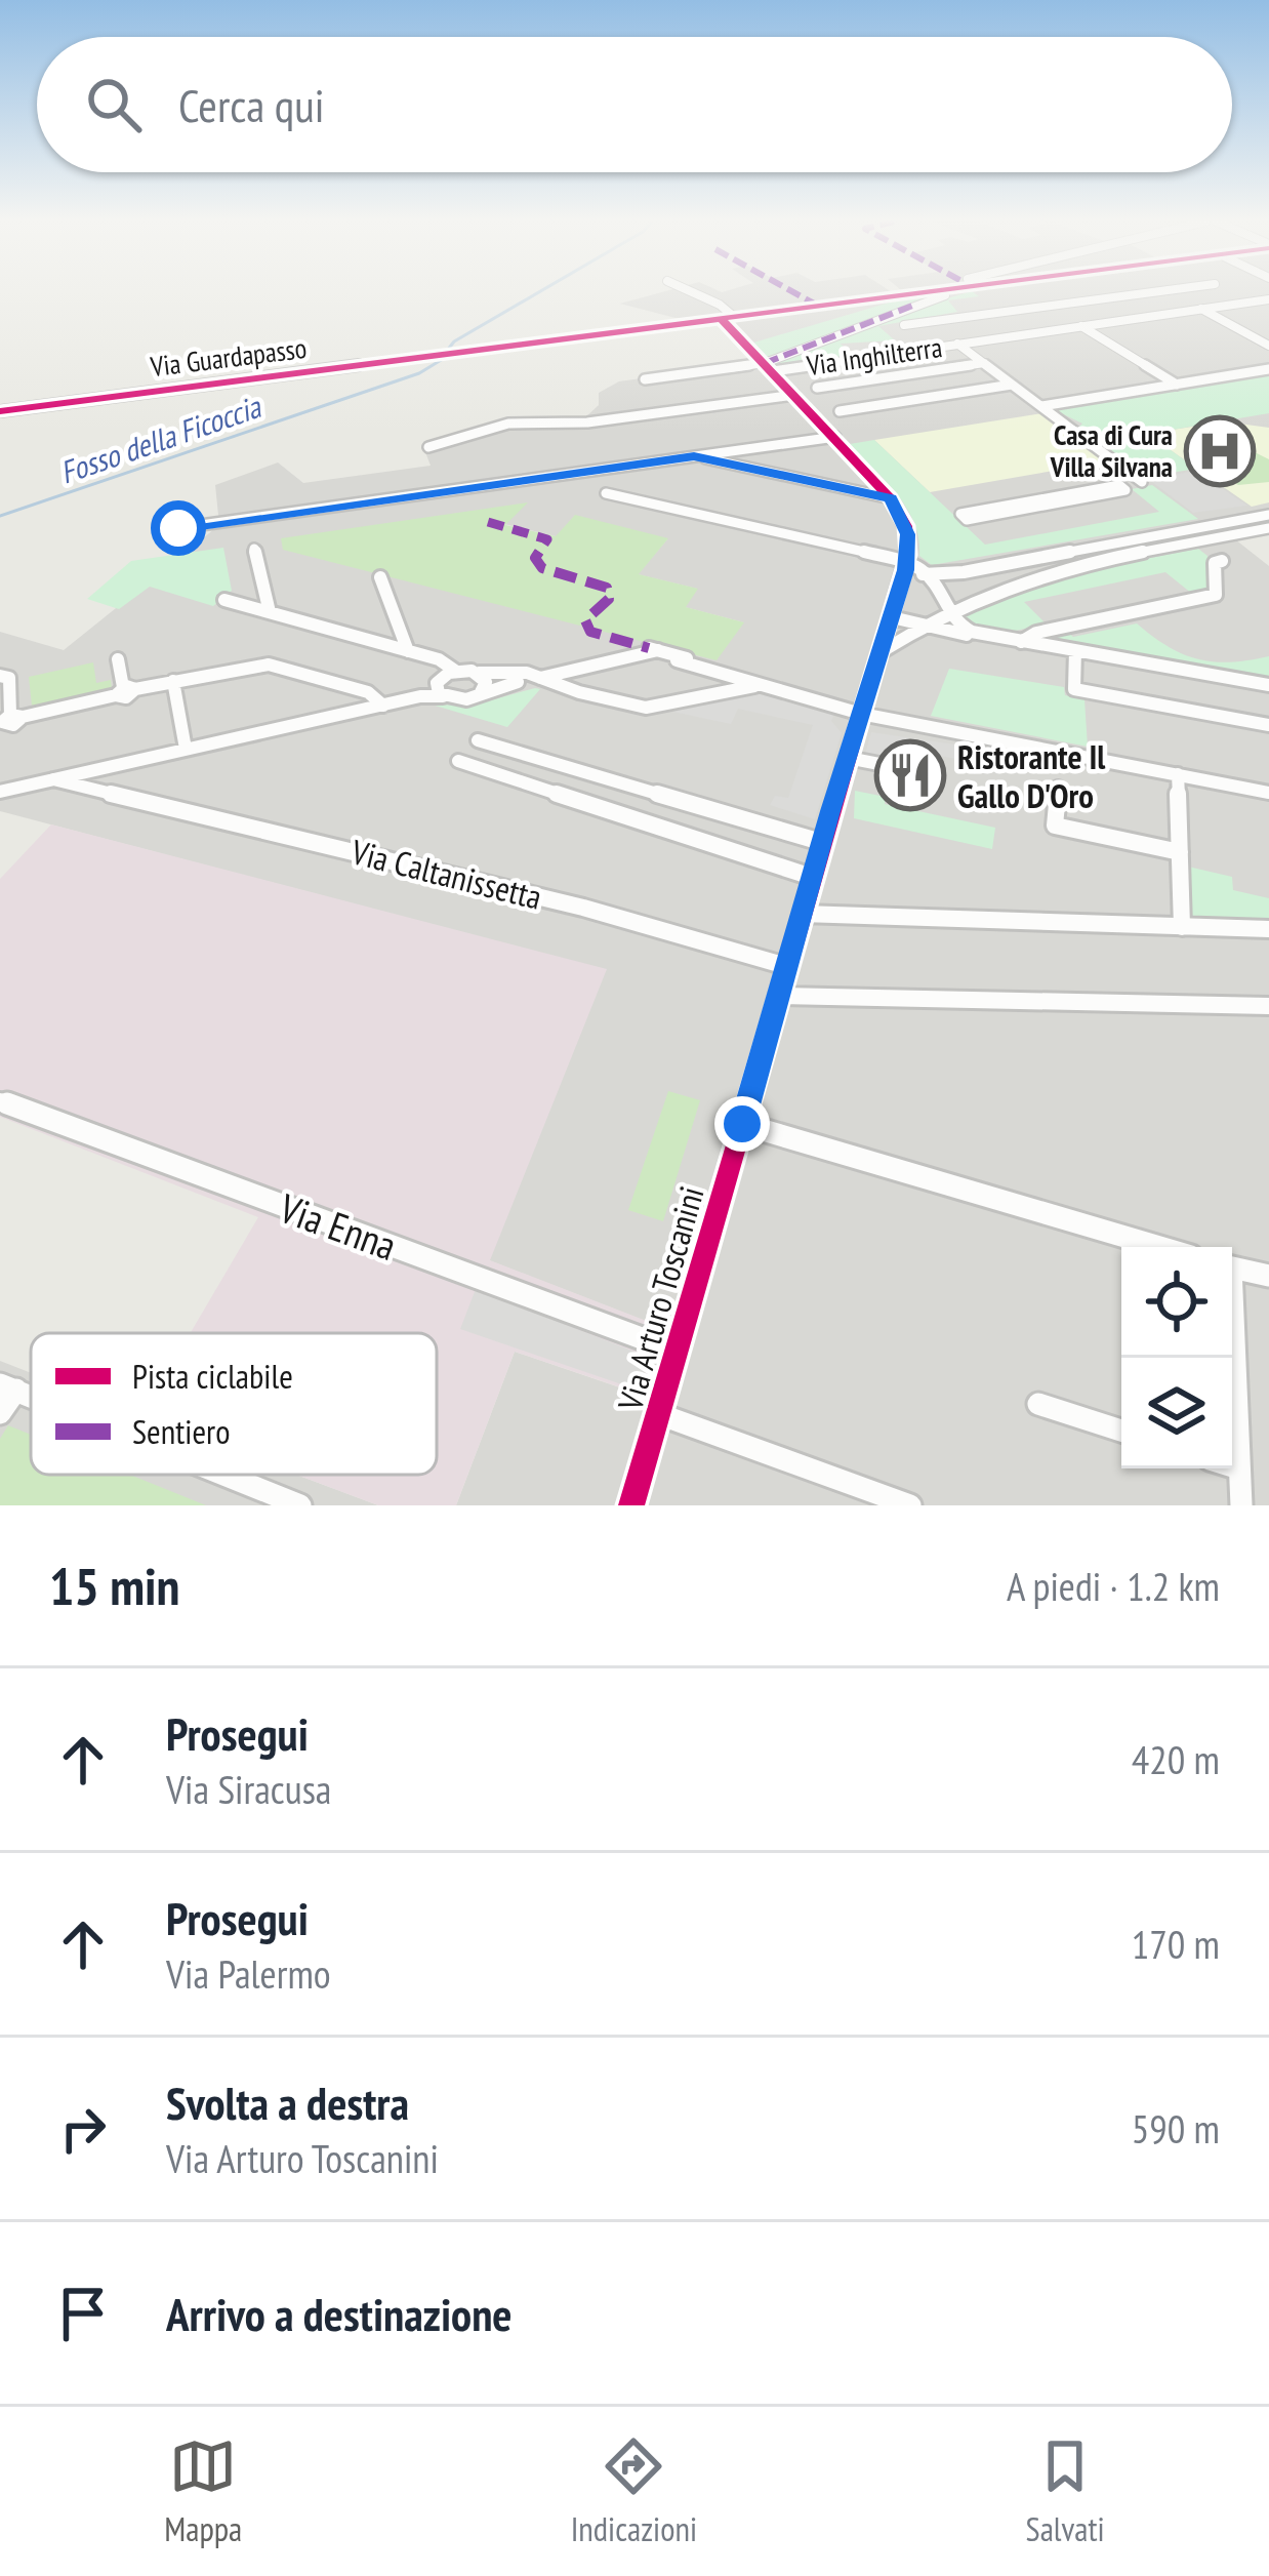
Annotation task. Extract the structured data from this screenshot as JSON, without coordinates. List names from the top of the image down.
{
  "streets": {
    "street": [
      "Via Inghilterra",
      "Via Guardapasso",
      "Via Caltanissetta",
      "Via Enna",
      "Via Arturo Toscanini"
    ]
  },
  "crossings": [
    ["Via Caltanissetta", "Via Arturo Toscanini"],
    ["Via Enna", "Via Arturo Toscanini"]
  ],
  "water": ["Fosso della Ficoccia"],
  "places": {
    "hospital": ["Casa di Cura Villa Silvana"],
    "restaurant": ["Ristorante Il Gallo D'Oro"]
  },
  "legend": ["Pista ciclabile", "Sentiero"],
  "page": {
    "search": "Cerca qui",
    "heading": ["15 min", "A piedi · 1.2 km"],
    "list": [
      ["Prosegui", "Via Siracusa", "420 m"],
      ["Prosegui", "Via Palermo", "170 m"],
      ["Svolta a destra", "Via Arturo Toscanini", "590 m"],
      "Arrivo a destinazione"
    ],
    "nav": ["Mappa", "Indicazioni", "Salvati"]
  }
}
